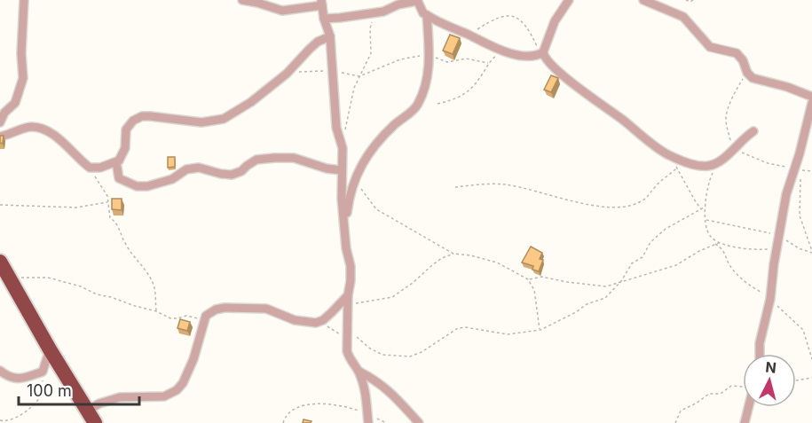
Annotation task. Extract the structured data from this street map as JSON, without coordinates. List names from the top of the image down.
{
  "scale_bar": "100 m",
  "north": "top"
}
